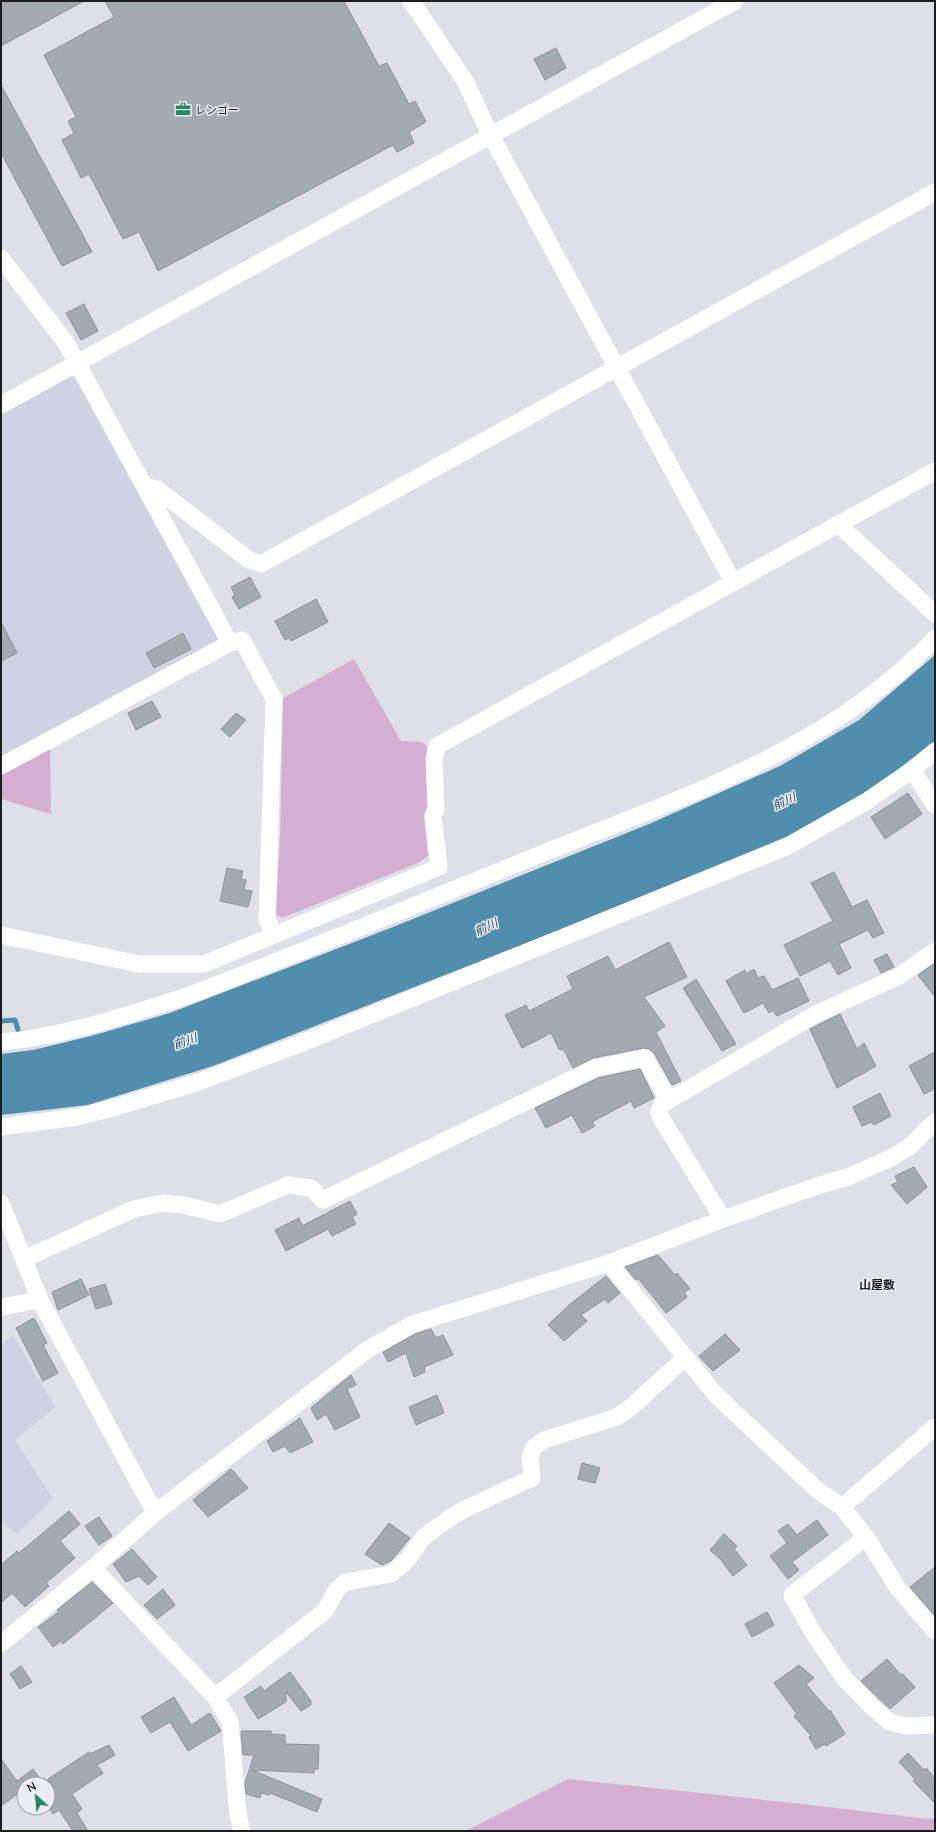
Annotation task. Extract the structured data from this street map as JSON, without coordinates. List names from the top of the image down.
{
  "districts": ["山屋敷"],
  "water": ["前川"],
  "places": {
    "office": ["レンゴー"]
  },
  "north": "top left"
}
